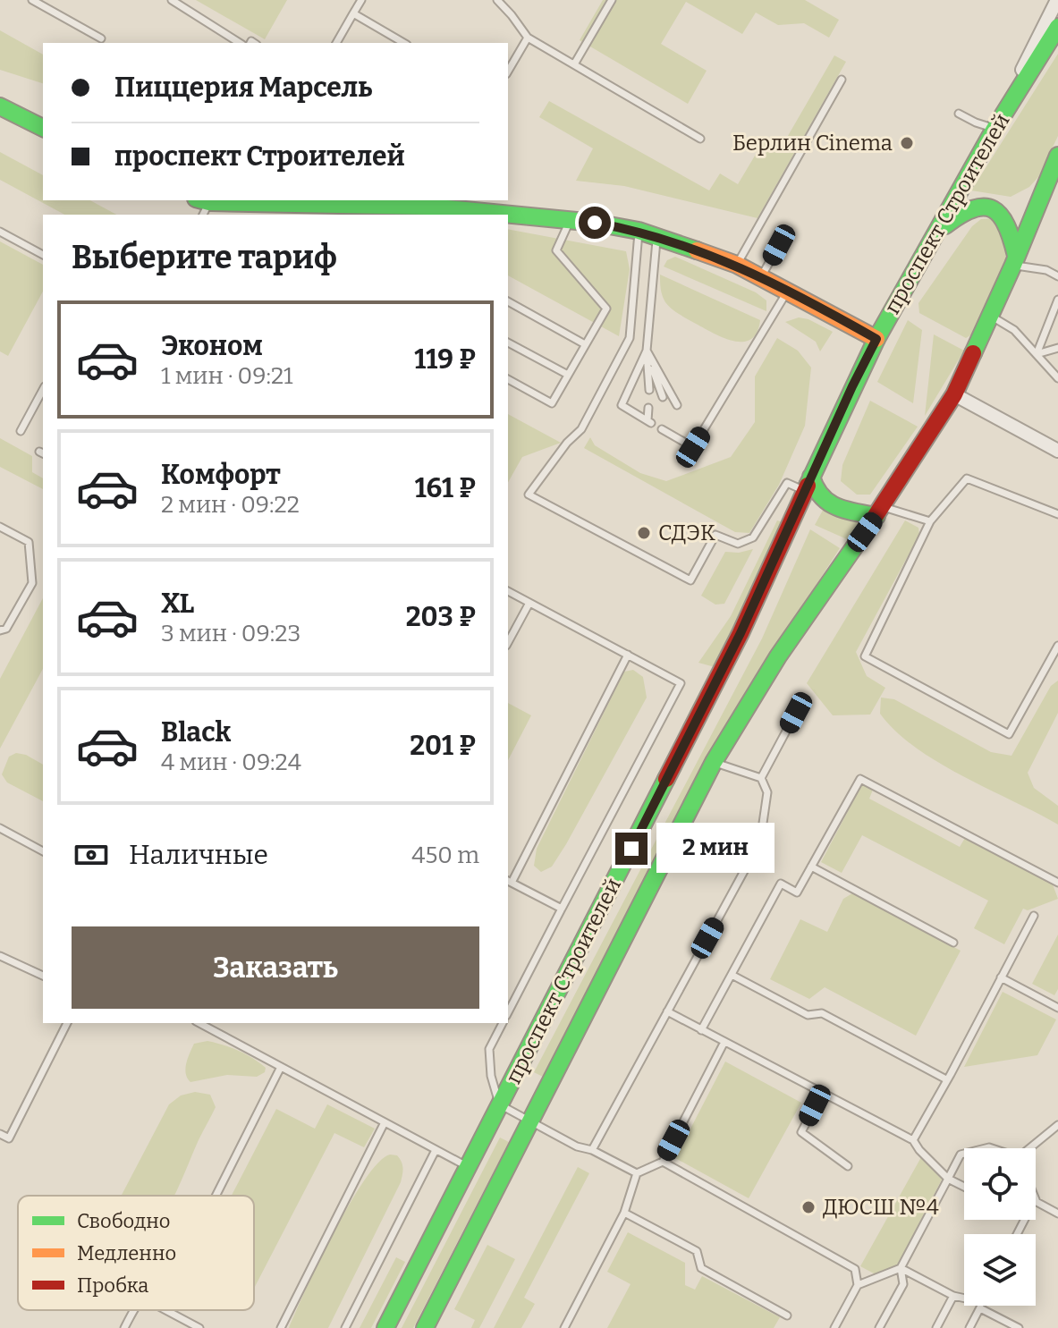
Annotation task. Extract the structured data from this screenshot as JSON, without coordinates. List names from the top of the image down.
{
  "streets": {
    "main road": ["проспект Строителей"]
  },
  "places": ["Берлин Cinema", "СДЭК", "ДЮСШ №4"],
  "legend": ["Свободно", "Медленно", "Пробка"],
  "page": {
    "banner": ["Пиццерия Марсель", "проспект Строителей"],
    "heading": "Выберите тариф",
    "list": [
      {
        "name": "Эконом",
        "note": "1 мин · 09:21",
        "value": "119 ₽"
      },
      {
        "name": "Комфорт",
        "note": "2 мин · 09:22",
        "value": "161 ₽"
      },
      {
        "name": "XL",
        "note": "3 мин · 09:23",
        "value": "203 ₽"
      },
      {
        "name": "Black",
        "note": "4 мин · 09:24",
        "value": "201 ₽"
      }
    ],
    "pay": ["Наличные", "450 m"],
    "bubble": "2 мин",
    "buttons": "Заказать"
  }
}
